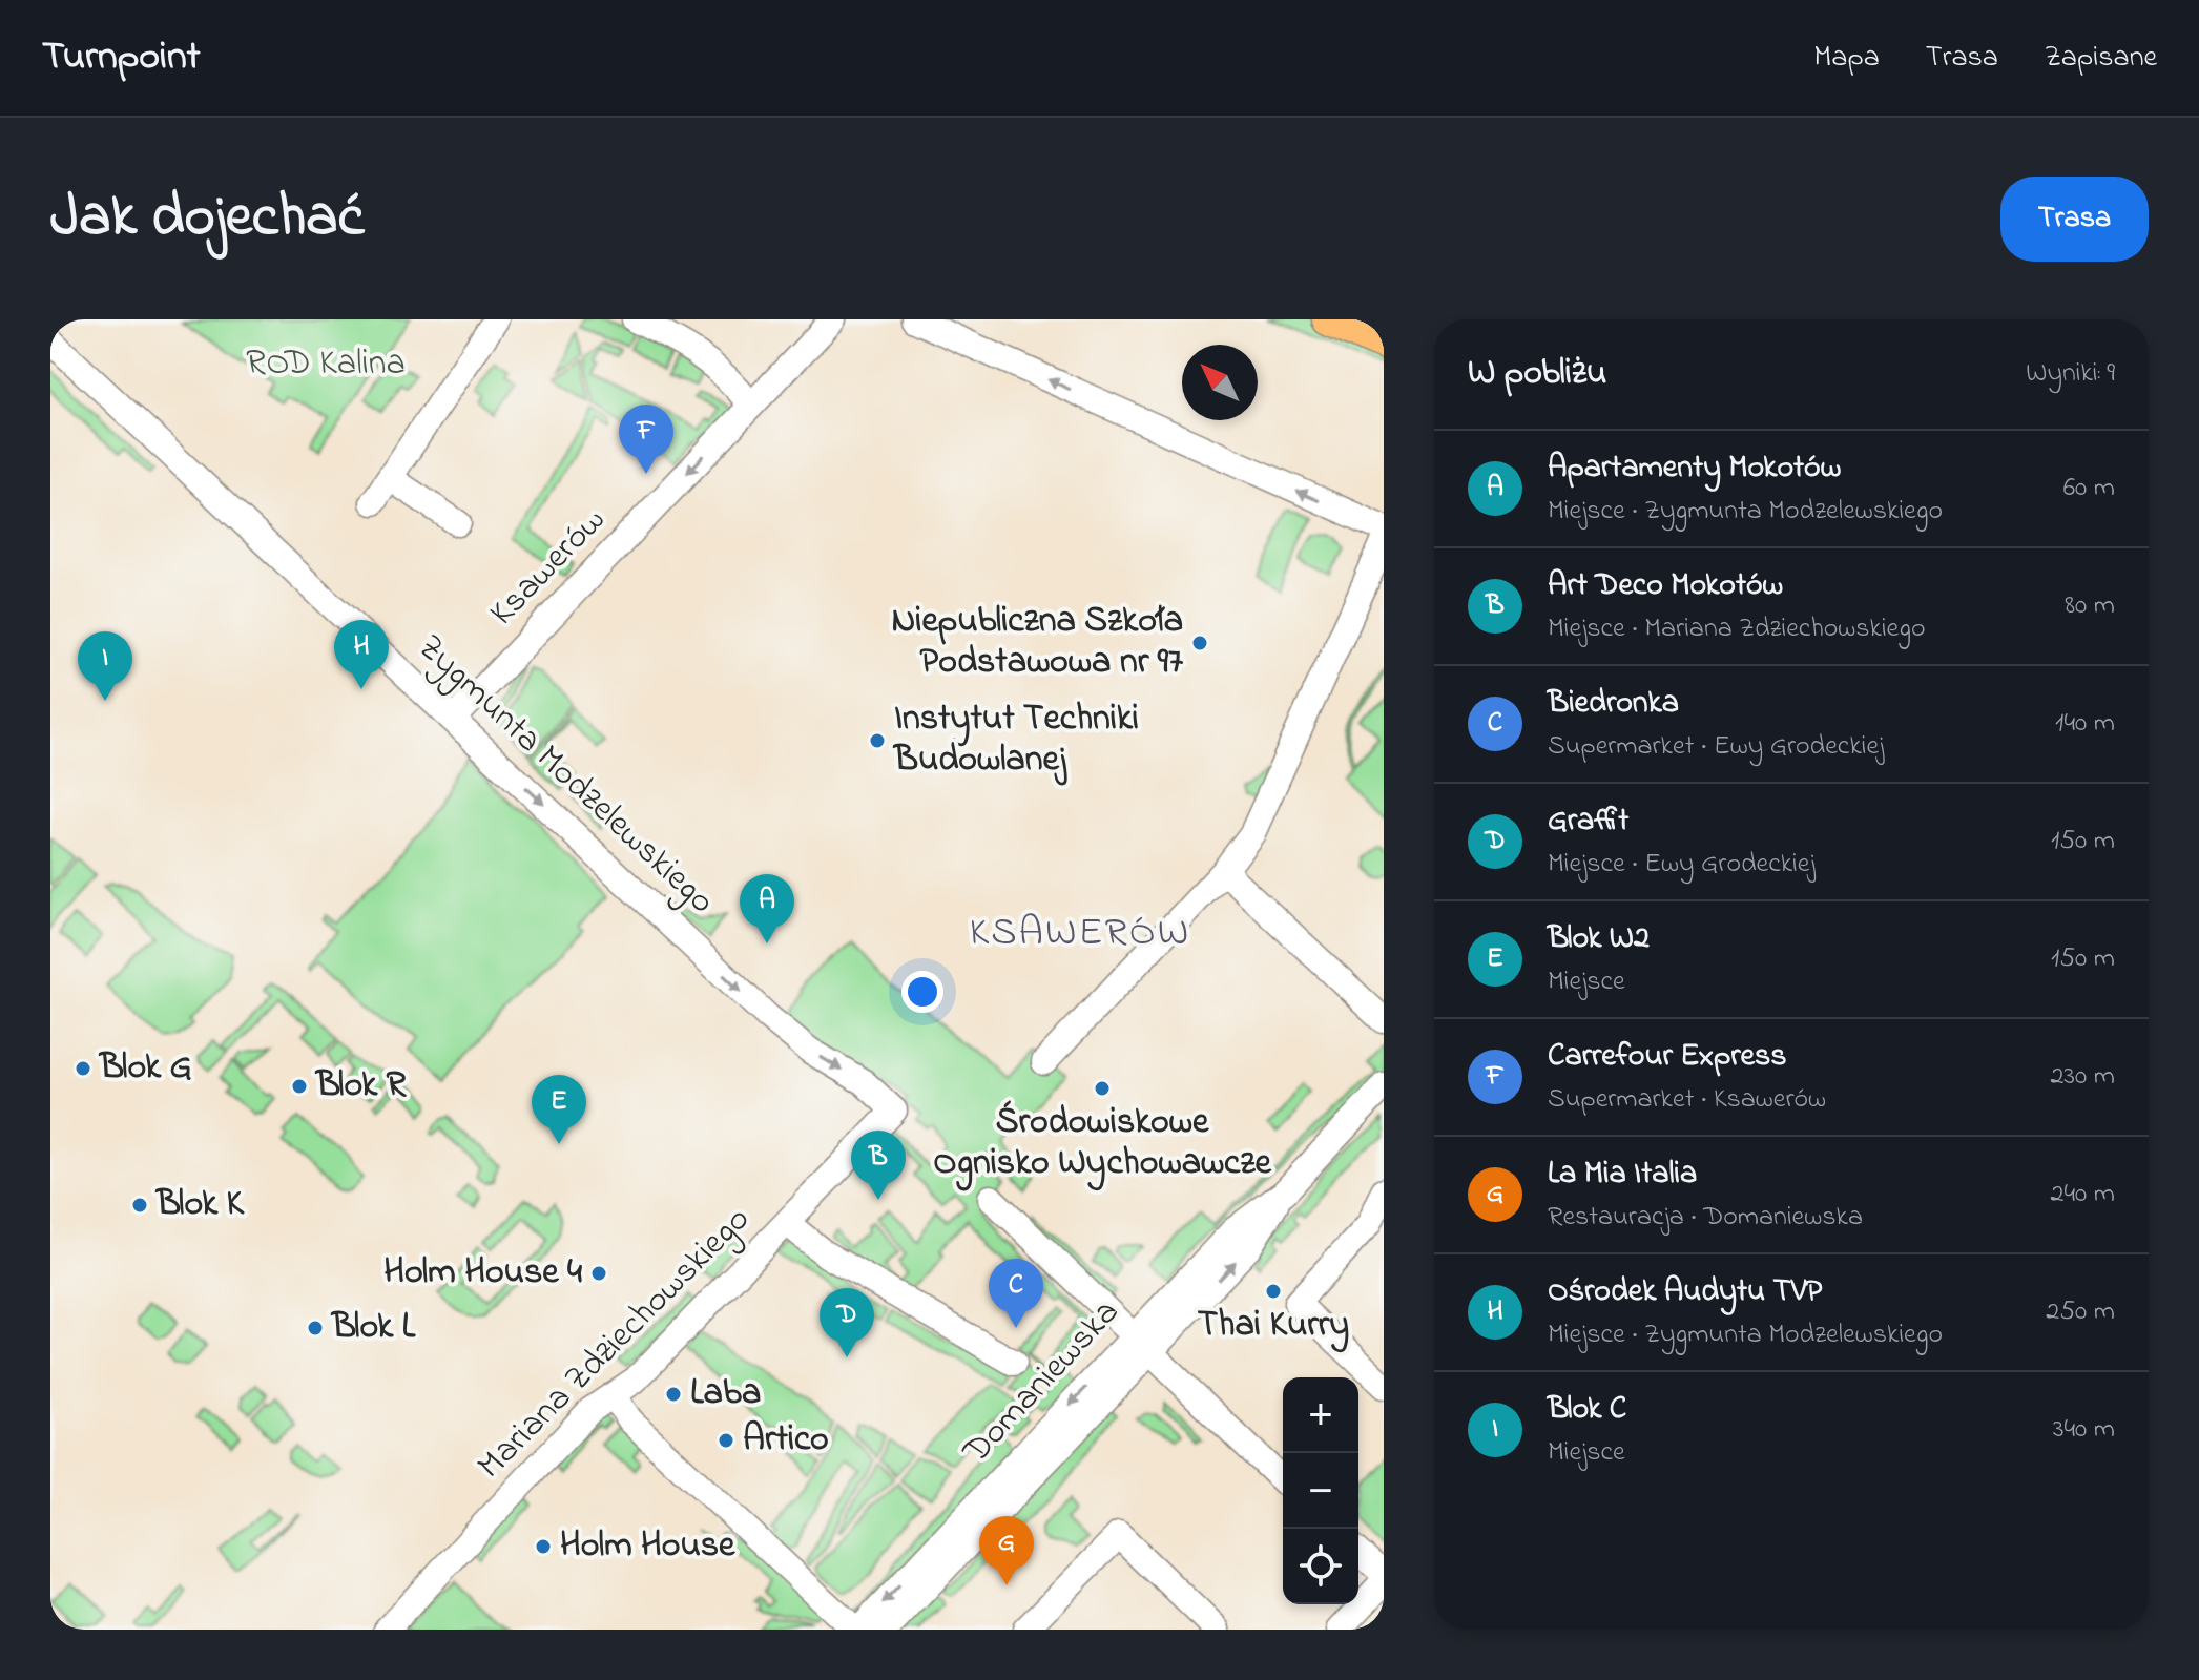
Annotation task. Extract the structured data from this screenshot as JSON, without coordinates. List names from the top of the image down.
{
  "streets": {
    "street": [
      "Ksawerów",
      "Zygmunta Modzelewskiego",
      "Mariana Zdziechowskiego",
      "Domaniewska"
    ]
  },
  "crossings": [
    ["Ksawerów", "Zygmunta Modzelewskiego"],
    ["Zygmunta Modzelewskiego", "Mariana Zdziechowskiego"]
  ],
  "one_way": ["Ksawerów", "Zygmunta Modzelewskiego"],
  "districts": ["KSAWERÓW"],
  "parks": ["ROD Kalina"],
  "places": [
    "Niepubliczna Szkoła Podstawowa nr 97",
    "Instytut Techniki Budowlanej",
    "Blok G",
    "Blok R",
    "Środowiskowe Ognisko Wychowawcze",
    "Blok K",
    "Holm House 4",
    "Thai Kurry",
    "Blok L",
    "Laba",
    "Artico",
    "Holm House"
  ],
  "north": "top left",
  "page": {
    "header": "Turnpoint",
    "nav": ["Mapa", "Trasa", "Zapisane"],
    "title": "Jak dojechać",
    "buttons": "Trasa",
    "heading": ["W pobliżu", "Wyniki: 9"],
    "pins": [
      "F",
      "H",
      "I",
      "A",
      "E",
      "B",
      "C",
      "D",
      "G"
    ],
    "list": [
      {
        "mark": "A",
        "name": "Apartamenty Mokotów",
        "note": "Miejsce · Zygmunta Modzelewskiego",
        "value": "60 m"
      },
      {
        "mark": "B",
        "name": "Art Deco Mokotów",
        "note": "Miejsce · Mariana Zdziechowskiego",
        "value": "80 m"
      },
      {
        "mark": "C",
        "name": "Biedronka",
        "note": "Supermarket · Ewy Grodeckiej",
        "value": "140 m"
      },
      {
        "mark": "D",
        "name": "Graffit",
        "note": "Miejsce · Ewy Grodeckiej",
        "value": "150 m"
      },
      {
        "mark": "E",
        "name": "Blok W2",
        "note": "Miejsce",
        "value": "150 m"
      },
      {
        "mark": "F",
        "name": "Carrefour Express",
        "note": "Supermarket · Ksawerów",
        "value": "230 m"
      },
      {
        "mark": "G",
        "name": "La Mia Italia",
        "note": "Restauracja · Domaniewska",
        "value": "240 m"
      },
      {
        "mark": "H",
        "name": "Ośrodek Audytu TVP",
        "note": "Miejsce · Zygmunta Modzelewskiego",
        "value": "250 m"
      },
      {
        "mark": "I",
        "name": "Blok C",
        "note": "Miejsce",
        "value": "340 m"
      }
    ],
    "map_buttons": ["+", "−"]
  }
}
